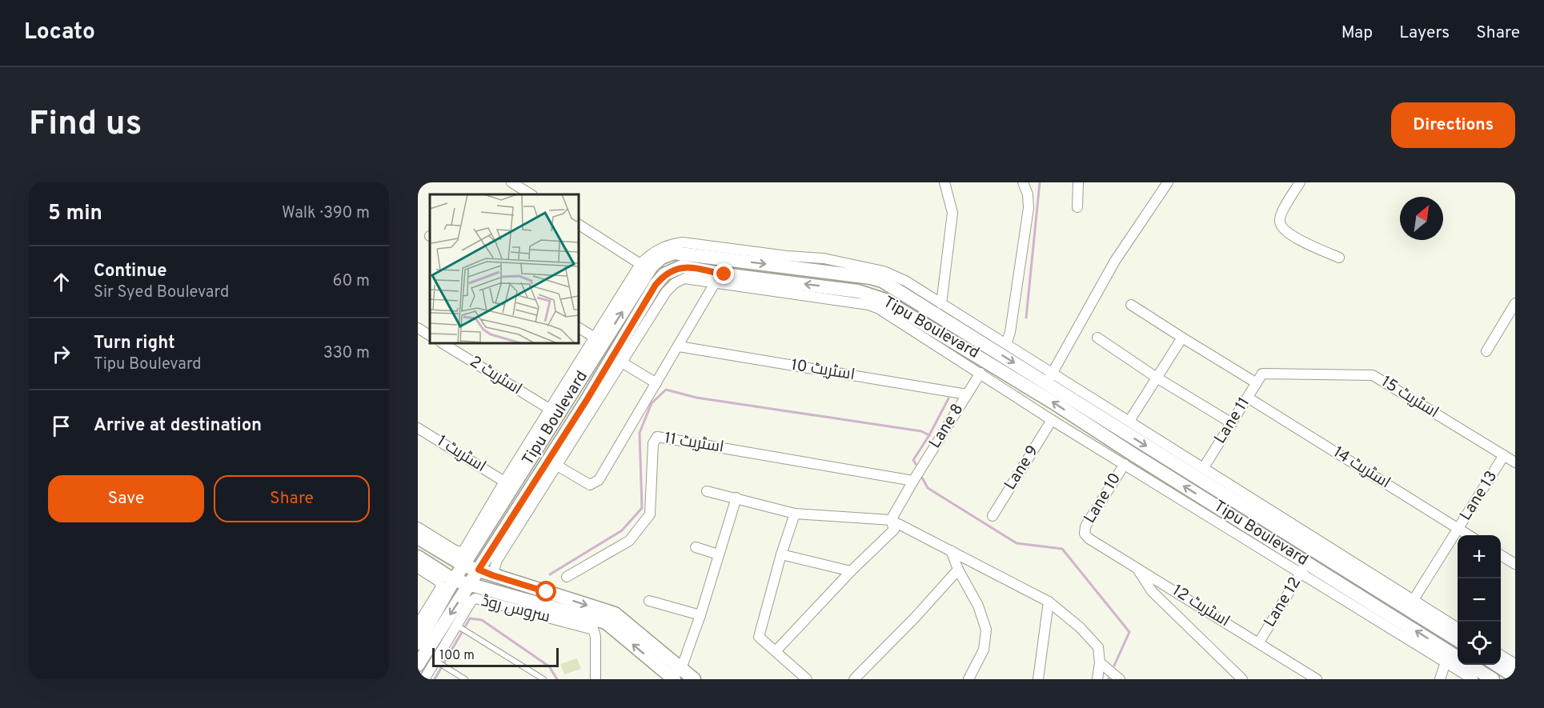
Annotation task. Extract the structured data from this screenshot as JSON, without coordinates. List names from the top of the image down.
{
  "streets": {
    "street": [
      "Tipu Boulevard",
      "اسٹریٹ 10",
      "اسٹریٹ 2",
      "اسٹریٹ 15",
      "Lane 11",
      "Lane 8",
      "اسٹریٹ 11",
      "اسٹریٹ 1",
      "Lane 9",
      "اسٹریٹ 14",
      "Lane 13",
      "Lane 10",
      "Lane 12",
      "اسٹریٹ 12",
      "سروس روڈ"
    ]
  },
  "crossings": [
    ["Tipu Boulevard", "Lane 13"],
    ["Tipu Boulevard", "Lane 12"],
    ["اسٹریٹ 10", "Lane 8"],
    ["اسٹریٹ 15", "Lane 11"],
    ["اسٹریٹ 15", "Lane 13"],
    ["Lane 11", "اسٹریٹ 14"],
    ["Lane 8", "اسٹریٹ 11"],
    ["اسٹریٹ 14", "Lane 13"],
    ["Lane 10", "اسٹریٹ 12"],
    ["Lane 12", "اسٹریٹ 12"]
  ],
  "scale_bar": "100 m",
  "north": "top right",
  "page": {
    "header": "Locato",
    "nav": ["Map", "Layers", "Share"],
    "buttons": [
      "Directions",
      ["Save", "Share"]
    ],
    "title": "Find us",
    "heading": ["5 min", "Walk · 390 m"],
    "list": [
      ["Continue", "Sir Syed Boulevard", "60 m"],
      ["Turn right", "Tipu Boulevard", "330 m"],
      "Arrive at destination"
    ],
    "map_buttons": ["+", "−"],
    "scale": "100 m"
  }
}
